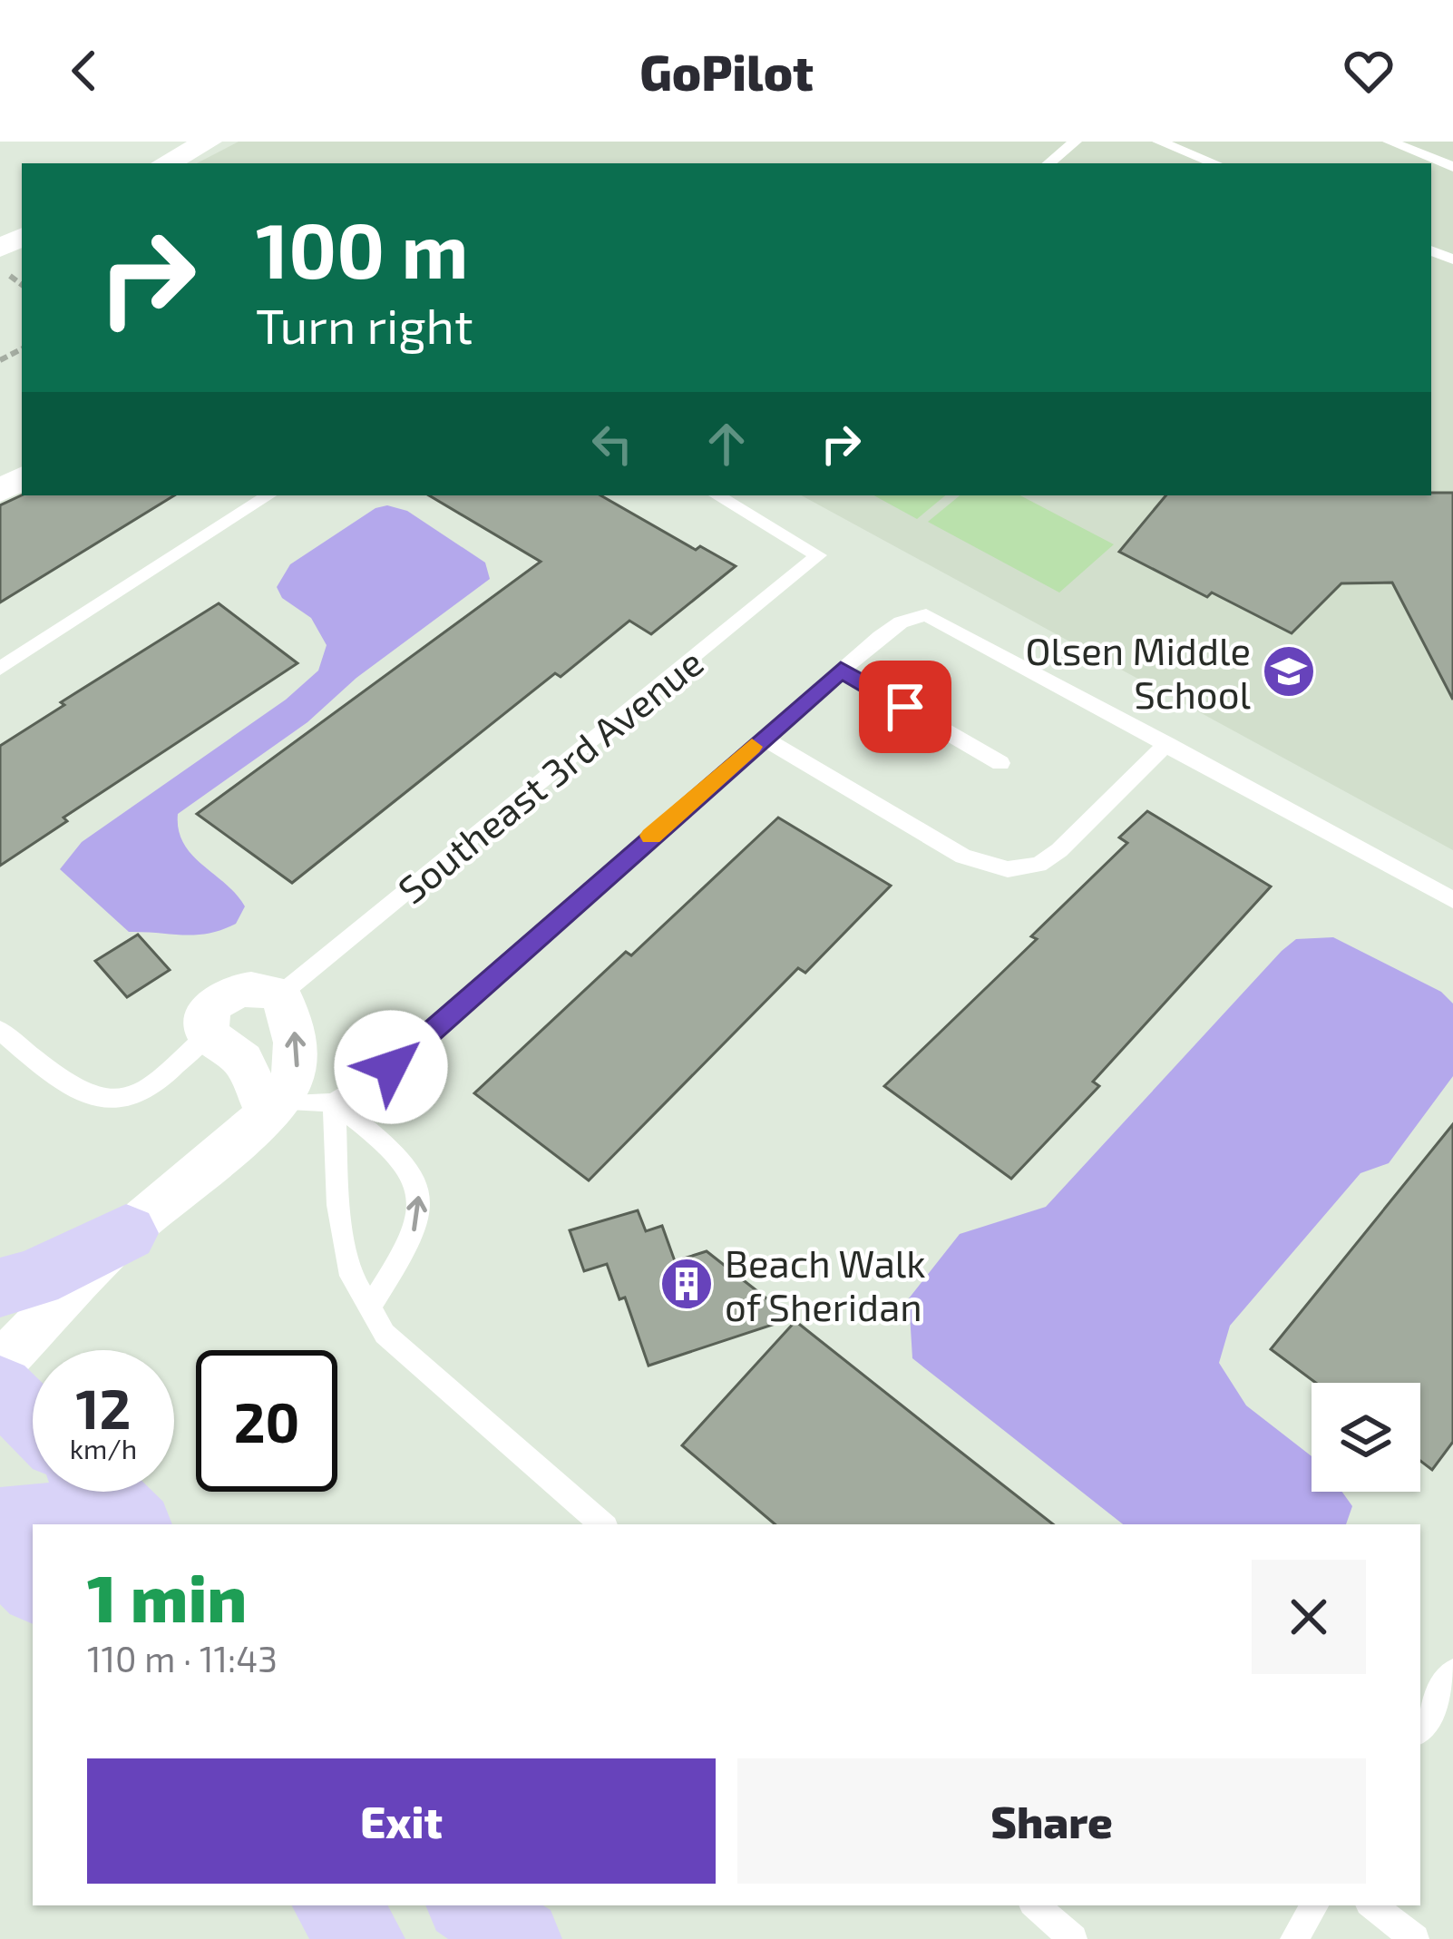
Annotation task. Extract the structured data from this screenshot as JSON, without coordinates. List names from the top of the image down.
{
  "streets": {
    "lane": ["Southeast 3rd Avenue"]
  },
  "places": {
    "school or university": ["Olsen Middle School"],
    "building": ["Beach Walk of Sheridan"]
  },
  "page": {
    "header": "GoPilot",
    "turn": ["100 m", "Turn right"],
    "speed": "12 km/h",
    "limit": "20",
    "heading": ["1 min", "110 m · 11:43"],
    "buttons": ["Exit", "Share"]
  }
}
